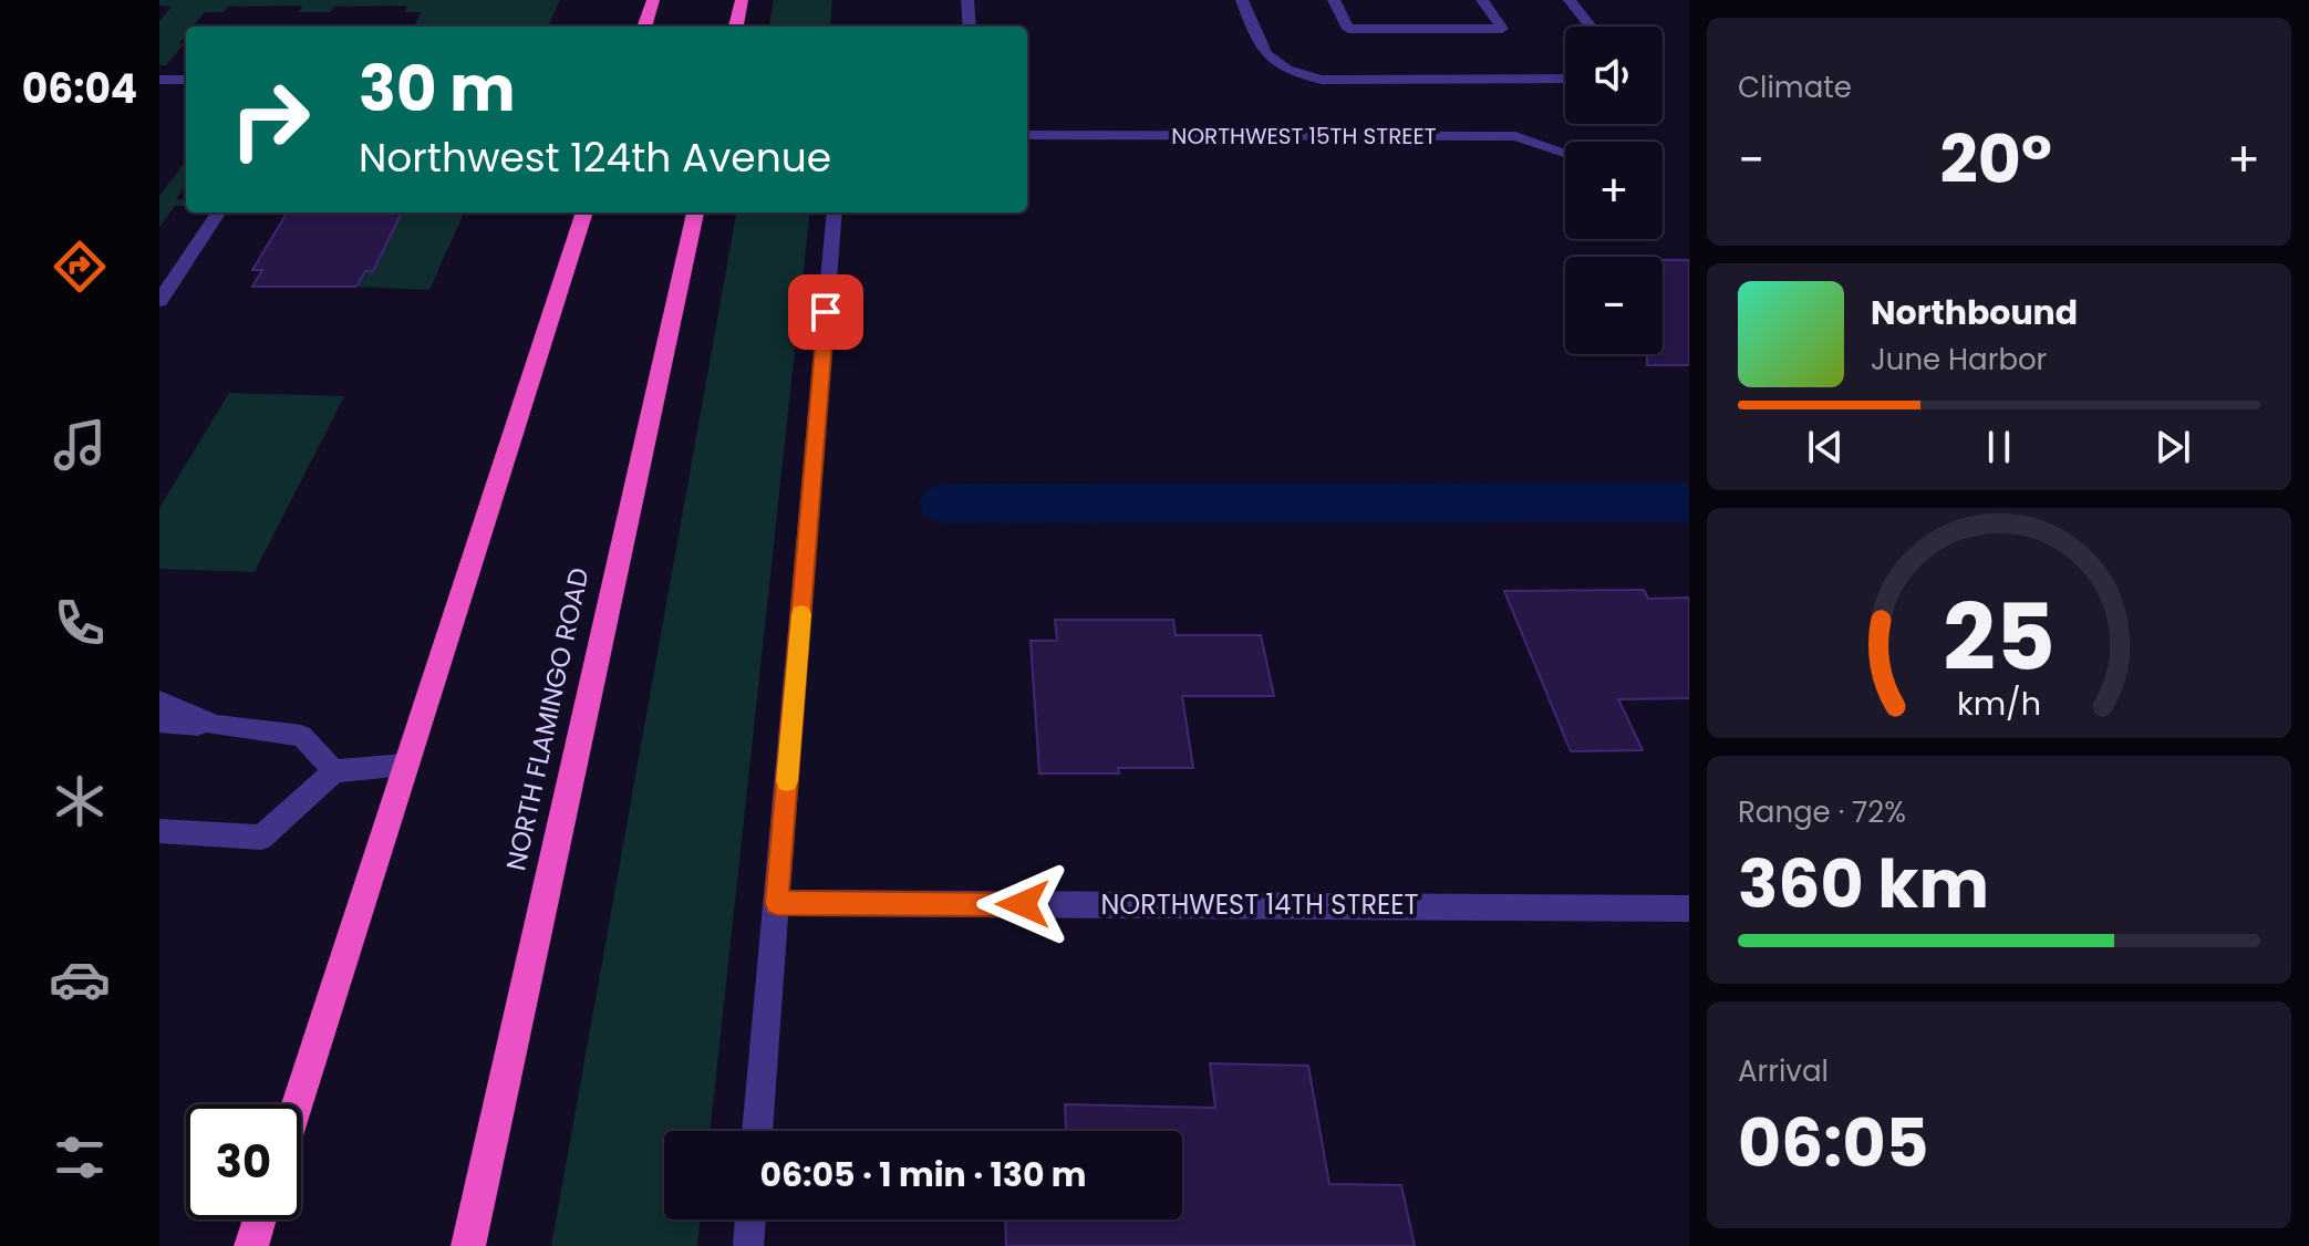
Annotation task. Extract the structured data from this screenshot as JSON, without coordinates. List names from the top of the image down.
{
  "streets": {
    "highway": ["NORTH FLAMINGO ROAD"],
    "street": ["NORTHWEST 15TH STREET", "NORTHWEST 14TH STREET"]
  },
  "page": {
    "tabs": "06:04",
    "tile": [
      "Climate",
      ["Range · 72%", "360 km"],
      ["Arrival", "06:05"]
    ],
    "map_buttons": ["+", "−"],
    "turn": ["30 m", "Northwest 124th Avenue"],
    "heat": ["−", "20°", "+"],
    "song": ["Northbound", "June Harbor"],
    "limit": "30",
    "trip": "06:05 · 1 min · 130 m",
    "gauge": ["25", "km/h"]
  }
}
